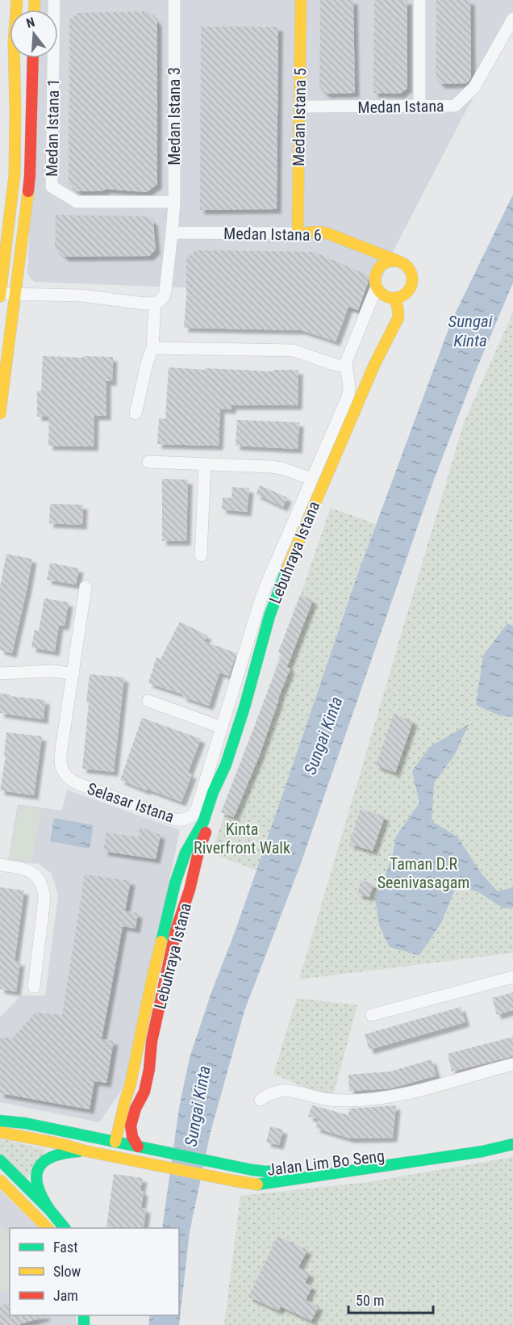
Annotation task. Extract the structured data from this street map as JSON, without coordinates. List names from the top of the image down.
{
  "streets": {
    "main road": [
      "Medan Istana 5",
      "Medan Istana 6",
      "Lebuhraya Istana",
      "Jalan Lim Bo Seng"
    ],
    "street": [
      "Medan Istana",
      "Medan Istana 3",
      "Medan Istana 1",
      "Selasar Istana"
    ]
  },
  "crossings": [
    ["Medan Istana", "Medan Istana 5"],
    ["Medan Istana 3", "Medan Istana 1"],
    ["Medan Istana 3", "Medan Istana 6"],
    ["Medan Istana 5", "Medan Istana 6"],
    ["Medan Istana 6", "Lebuhraya Istana"],
    ["Lebuhraya Istana", "Jalan Lim Bo Seng"]
  ],
  "water": ["Sungai Kinta"],
  "parks": ["Kinta Riverfront Walk", "Taman D.R Seenivasagam"],
  "legend": ["Fast", "Slow", "Jam"],
  "scale_bar": "50 m",
  "north": "top"
}
